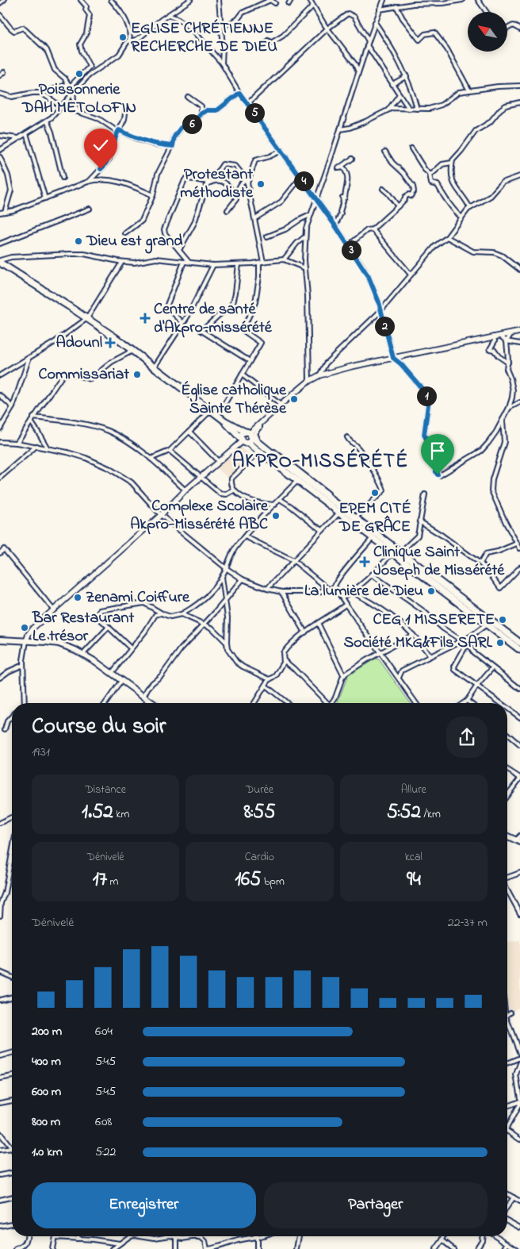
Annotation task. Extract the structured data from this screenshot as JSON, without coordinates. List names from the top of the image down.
{
  "districts": ["AKPRO-MISSÉRÉTÉ"],
  "places": {
    "other": [
      "EGLISE CHRÉTIENNE RECHERCHE DE DIEU",
      "Poissonnerie DAH METOLOFIN",
      "Protestant méthodiste",
      "Dieu est grand",
      "Commissariat",
      "Église catholique Sainte Thérèse",
      "EPEM CITÉ DE GRÂCE",
      "Complexe Scolaire Akpro-Missérété ABC",
      "La lumière de Dieu",
      "Zenami Coiffure",
      "CEG 1 MISSERETE",
      "Bar Restaurant Le trésor",
      "Société MKG&Fils SARL"
    ],
    "health": ["Centre de santé d'Akpro-missérété", "Adounl", "Clinique Saint Joseph de Missérété"]
  },
  "north": "top left",
  "page": {
    "pins": [
      "5",
      "6",
      "4",
      "3",
      "2",
      "1"
    ],
    "heading": ["Course du soir", "19:31"],
    "stats": [
      ["Distance", "1.52 km"],
      ["Durée", "8:55"],
      ["Allure", "5:52 /km"],
      ["Dénivelé", "17 m"],
      ["Cardio", "165 bpm"],
      ["kcal", "94"]
    ],
    "chart": ["Dénivelé", "22–37 m"],
    "list": [
      {
        "name": "200 m",
        "note": "6:04"
      },
      {
        "name": "400 m",
        "note": "5:45"
      },
      {
        "name": "600 m",
        "note": "5:45"
      },
      {
        "name": "800 m",
        "note": "6:08"
      },
      {
        "name": "1.0 km",
        "note": "5:22"
      }
    ],
    "buttons": ["Enregistrer", "Partager"]
  }
}
